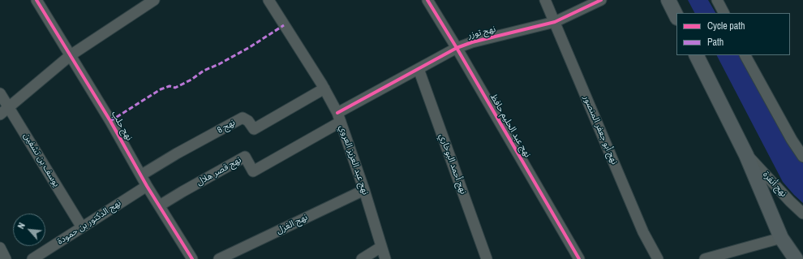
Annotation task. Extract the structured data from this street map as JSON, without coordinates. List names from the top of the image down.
{
  "streets": {
    "street": [
      "نهج توزر",
      "نهج حلب",
      "نهج عبد الحليم حافظ",
      "نهج 8",
      "نهج أبو جعفر المنصور",
      "يوسف بن تشفين",
      "نهج عبد العزيز العروي",
      "نهج أحمد البوخاري",
      "نهج قصر هلال",
      "نهج أنقرة",
      "نهج الدكتور بن حمودة",
      "نهج الغزل"
    ]
  },
  "crossings": [
    ["نهج توزر", "نهج عبد الحليم حافظ"],
    ["نهج توزر", "نهج أبو جعفر المنصور"],
    ["نهج توزر", "نهج عبد العزيز العروي"],
    ["نهج توزر", "نهج أحمد البوخاري"],
    ["نهج توزر", "نهج قصر هلال"],
    ["نهج حلب", "نهج 8"],
    ["نهج حلب", "نهج قصر هلال"],
    ["نهج حلب", "نهج الدكتور بن حمودة"],
    ["نهج 8", "نهج عبد العزيز العروي"],
    ["يوسف بن تشفين", "نهج الدكتور بن حمودة"],
    ["نهج عبد العزيز العروي", "نهج قصر هلال"],
    ["نهج عبد العزيز العروي", "نهج الغزل"]
  ],
  "legend": ["Cycle path", "Path"],
  "north": "top left"
}
